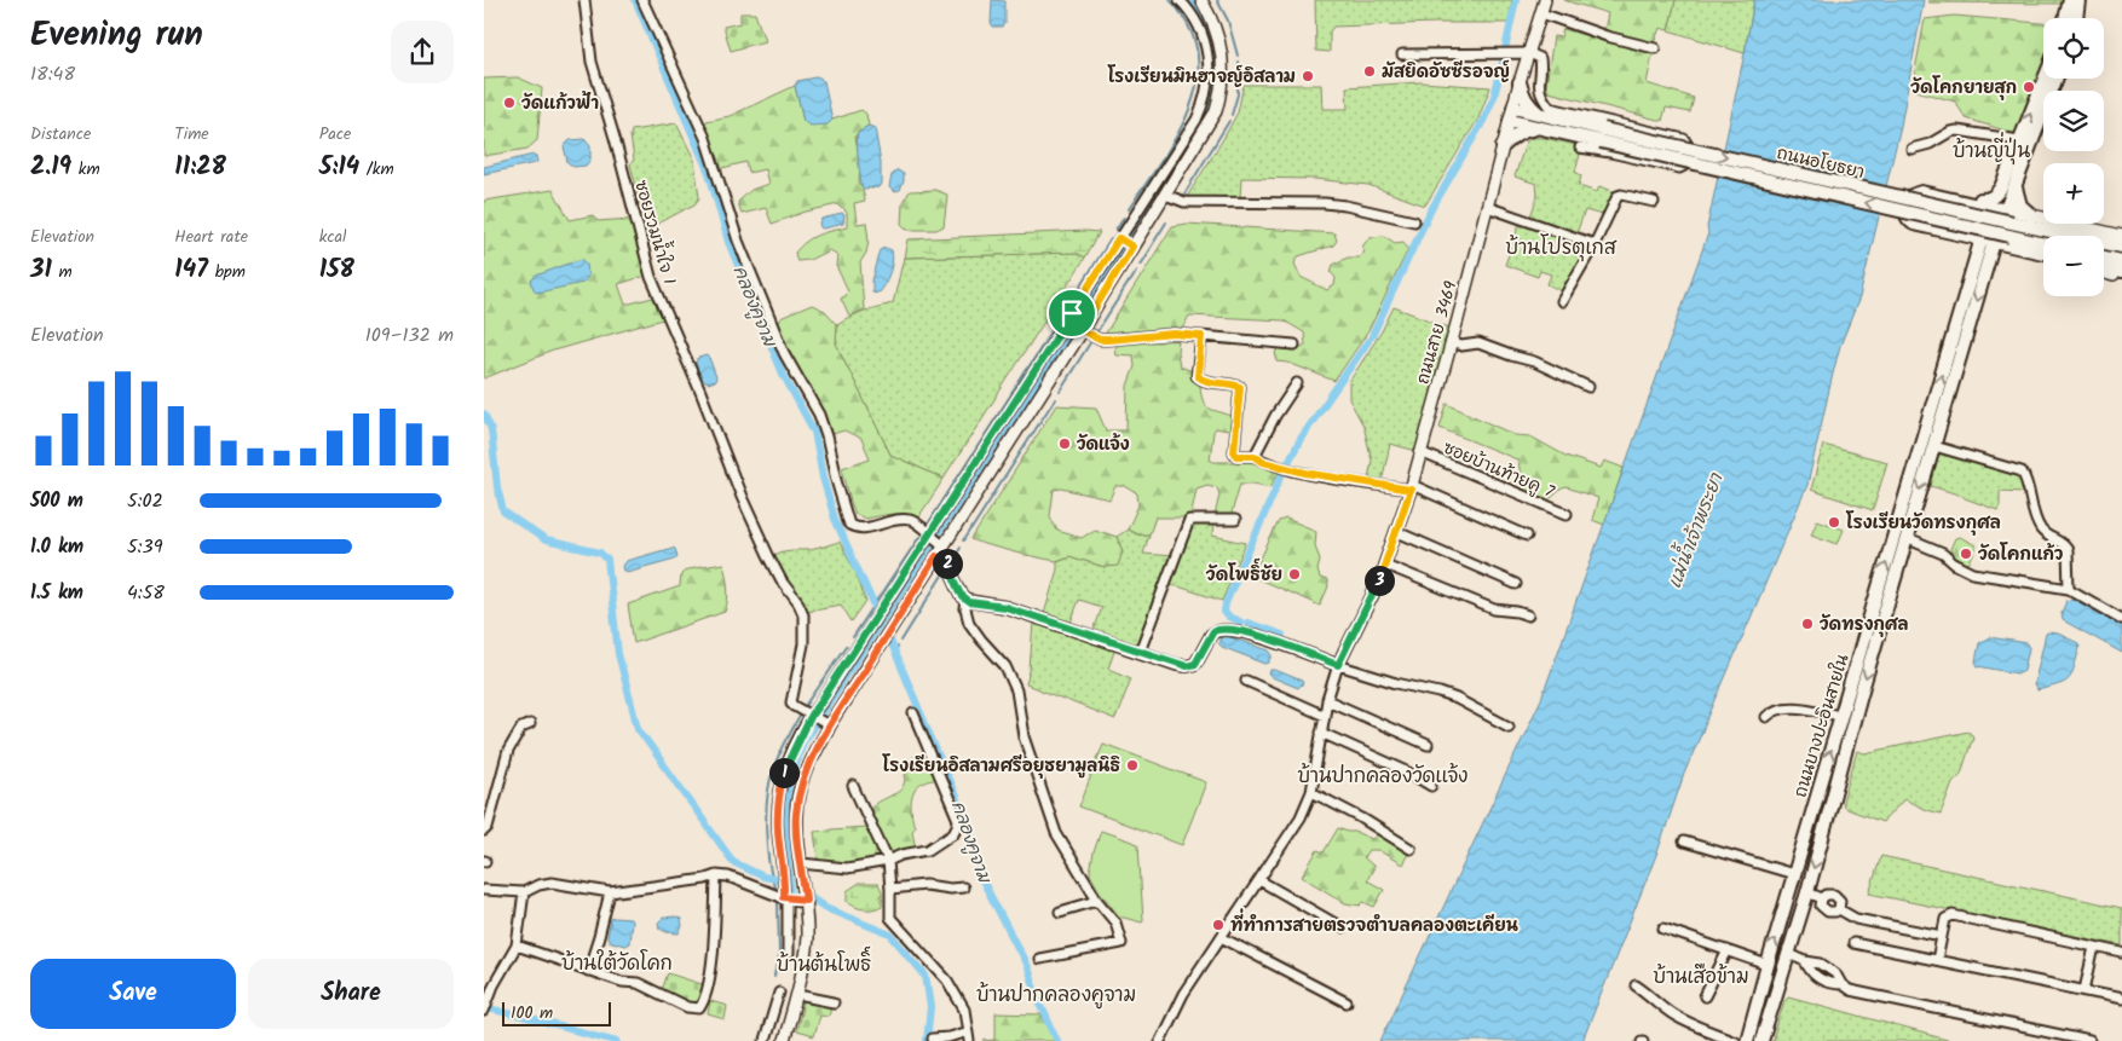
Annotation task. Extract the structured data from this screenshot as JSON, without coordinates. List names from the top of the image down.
{
  "streets": {
    "main road": ["ถนนอโยธยา", "ถนนบางปะอินสายใน"],
    "street": ["ซอยรวมน้ำใจ 1", "ถนนสาย 3469", "ซอยบ้านท้ายคู 7"]
  },
  "crossings": [
    ["ถนนอโยธยา", "ถนนสาย 3469"],
    ["ถนนสาย 3469", "ซอยบ้านท้ายคู 7"]
  ],
  "districts": [
    "บ้านญี่ปุ่น",
    "บ้านโปรตุเกส",
    "บ้านปากคลองวัดแจ้ง",
    "บ้านใต้วัดโคก",
    "บ้านต้นโพธิ์",
    "บ้านเสือข้าม",
    "บ้านปากคลองคูจาม"
  ],
  "water": ["คลองคูจาม", "แม่น้ำเจ้าพระยา"],
  "places": [
    "มัสยิดอัซซีรอจญ์",
    "โรงเรียนมินฮาจญ์อิสลาม",
    "วัดโคกยายสุก",
    "วัดแก้วฟ้า",
    "วัดแจ้ง",
    "โรงเรียนวัดทรงกุศล",
    "วัดโคกแก้ว",
    "วัดโพธิ์ชัย",
    "วัดทรงกุศล",
    "โรงเรียนอิสลามศรีอยุธยามูลนิธิ",
    "ที่ทำการสายตรวจตำบลคลองตะเคียน"
  ],
  "scale_bar": "100 m",
  "page": {
    "heading": ["Evening run", "18:48"],
    "map_buttons": ["+", "−"],
    "stats": [
      ["Distance", "2.19 km"],
      ["Time", "11:28"],
      ["Pace", "5:14 /km"],
      ["Elevation", "31 m"],
      ["Heart rate", "147 bpm"],
      ["kcal", "158"]
    ],
    "chart": ["Elevation", "109–132 m"],
    "list": [
      {
        "name": "500 m",
        "note": "5:02"
      },
      {
        "name": "1.0 km",
        "note": "5:39"
      },
      {
        "name": "1.5 km",
        "note": "4:58"
      }
    ],
    "pins": ["2", "3", "1"],
    "buttons": ["Save", "Share"],
    "scale": "100 m"
  }
}
